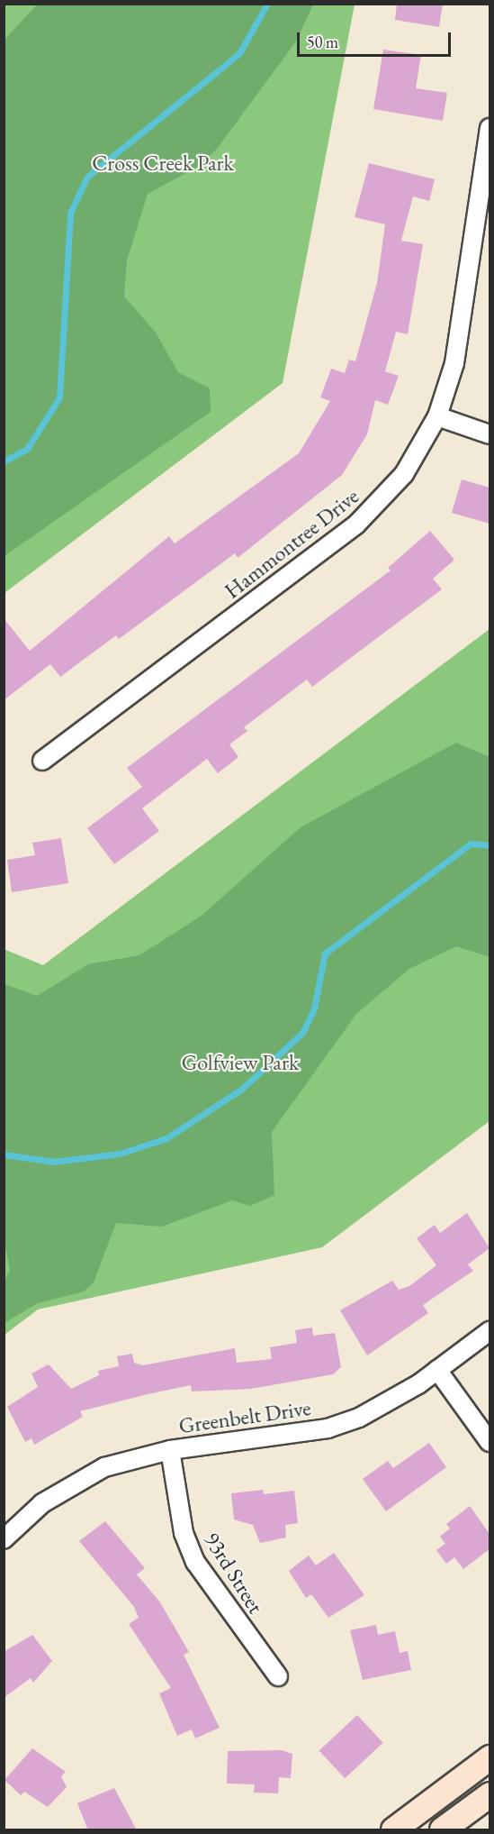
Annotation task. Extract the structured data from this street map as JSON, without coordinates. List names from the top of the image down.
{
  "streets": {
    "street": ["Hammontree Drive", "Greenbelt Drive", "93rd Street"]
  },
  "crossings": [
    ["Greenbelt Drive", "93rd Street"]
  ],
  "parks": ["Cross Creek Park", "Golfview Park"],
  "scale_bar": "50 m"
}
